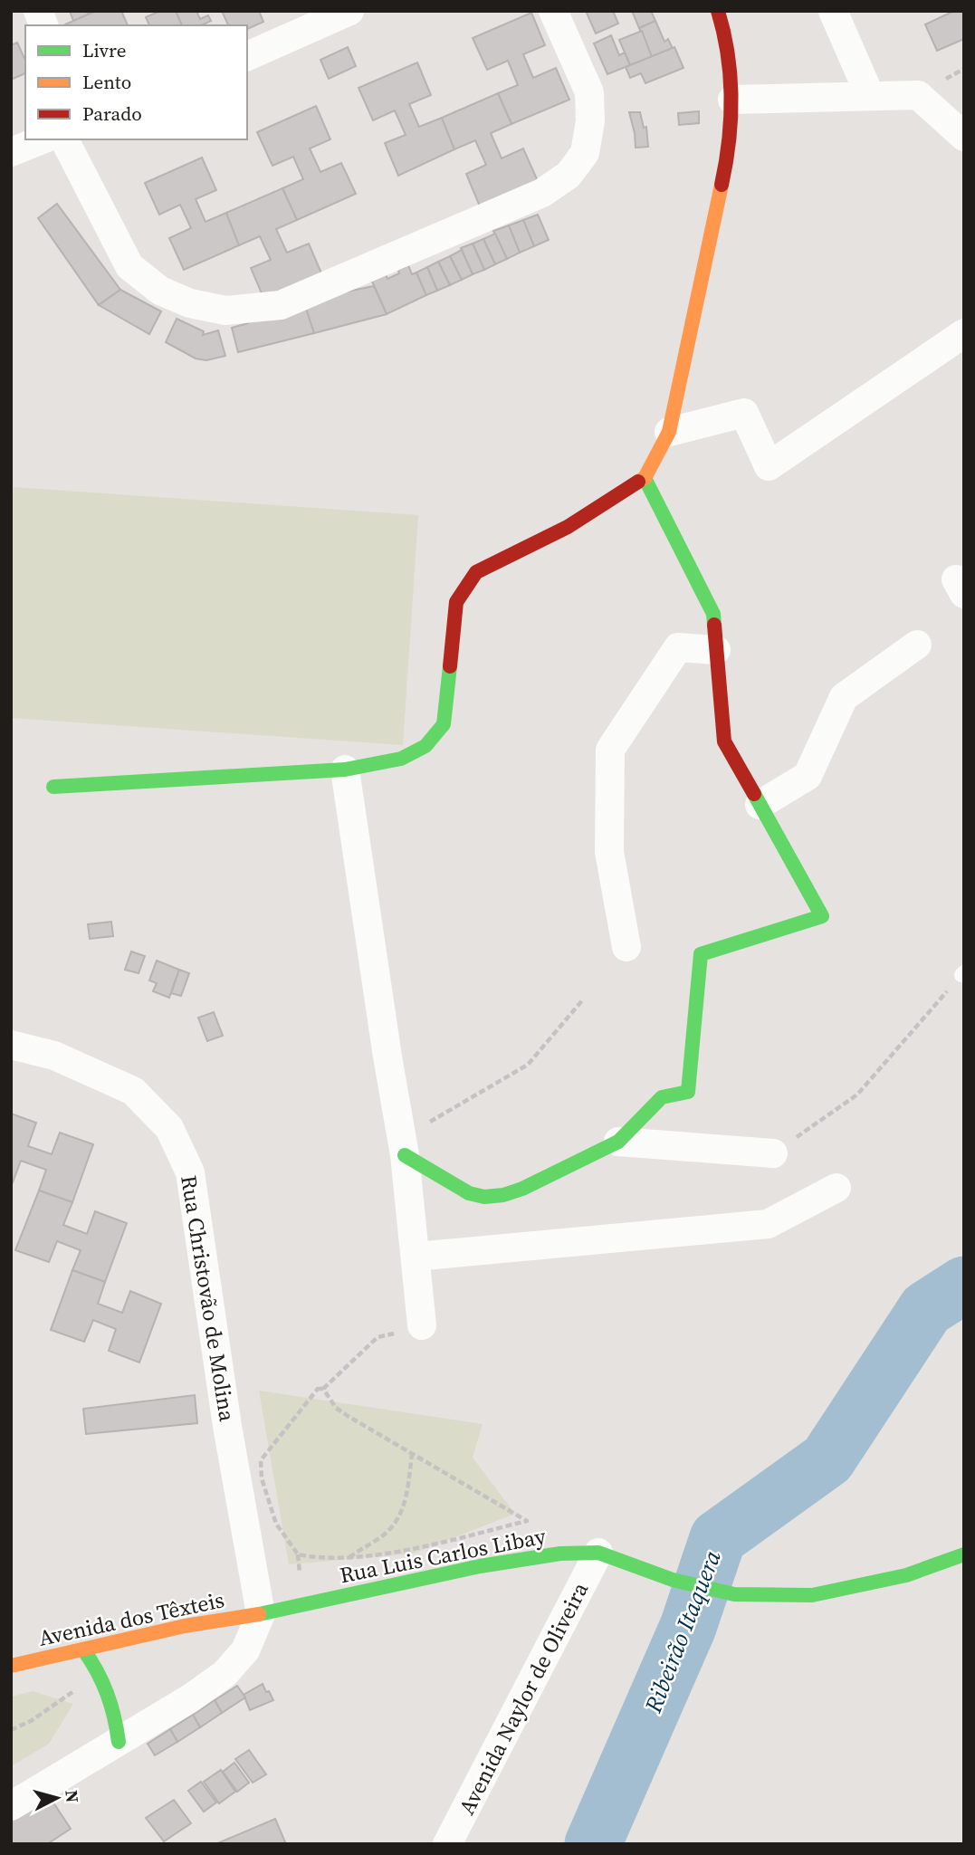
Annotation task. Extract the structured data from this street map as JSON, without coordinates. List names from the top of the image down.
{
  "streets": {
    "street": [
      "Rua Christovão de Molina",
      "Rua Luis Carlos Libay",
      "Avenida dos Têxteis",
      "Avenida Naylor de Oliveira"
    ]
  },
  "crossings": [
    ["Rua Christovão de Molina", "Rua Luis Carlos Libay"],
    ["Rua Christovão de Molina", "Avenida dos Têxteis"],
    ["Rua Luis Carlos Libay", "Avenida dos Têxteis"],
    ["Rua Luis Carlos Libay", "Avenida Naylor de Oliveira"]
  ],
  "water": ["Ribeirão Itaquera"],
  "legend": ["Livre", "Lento", "Parado"],
  "north": "right"
}
